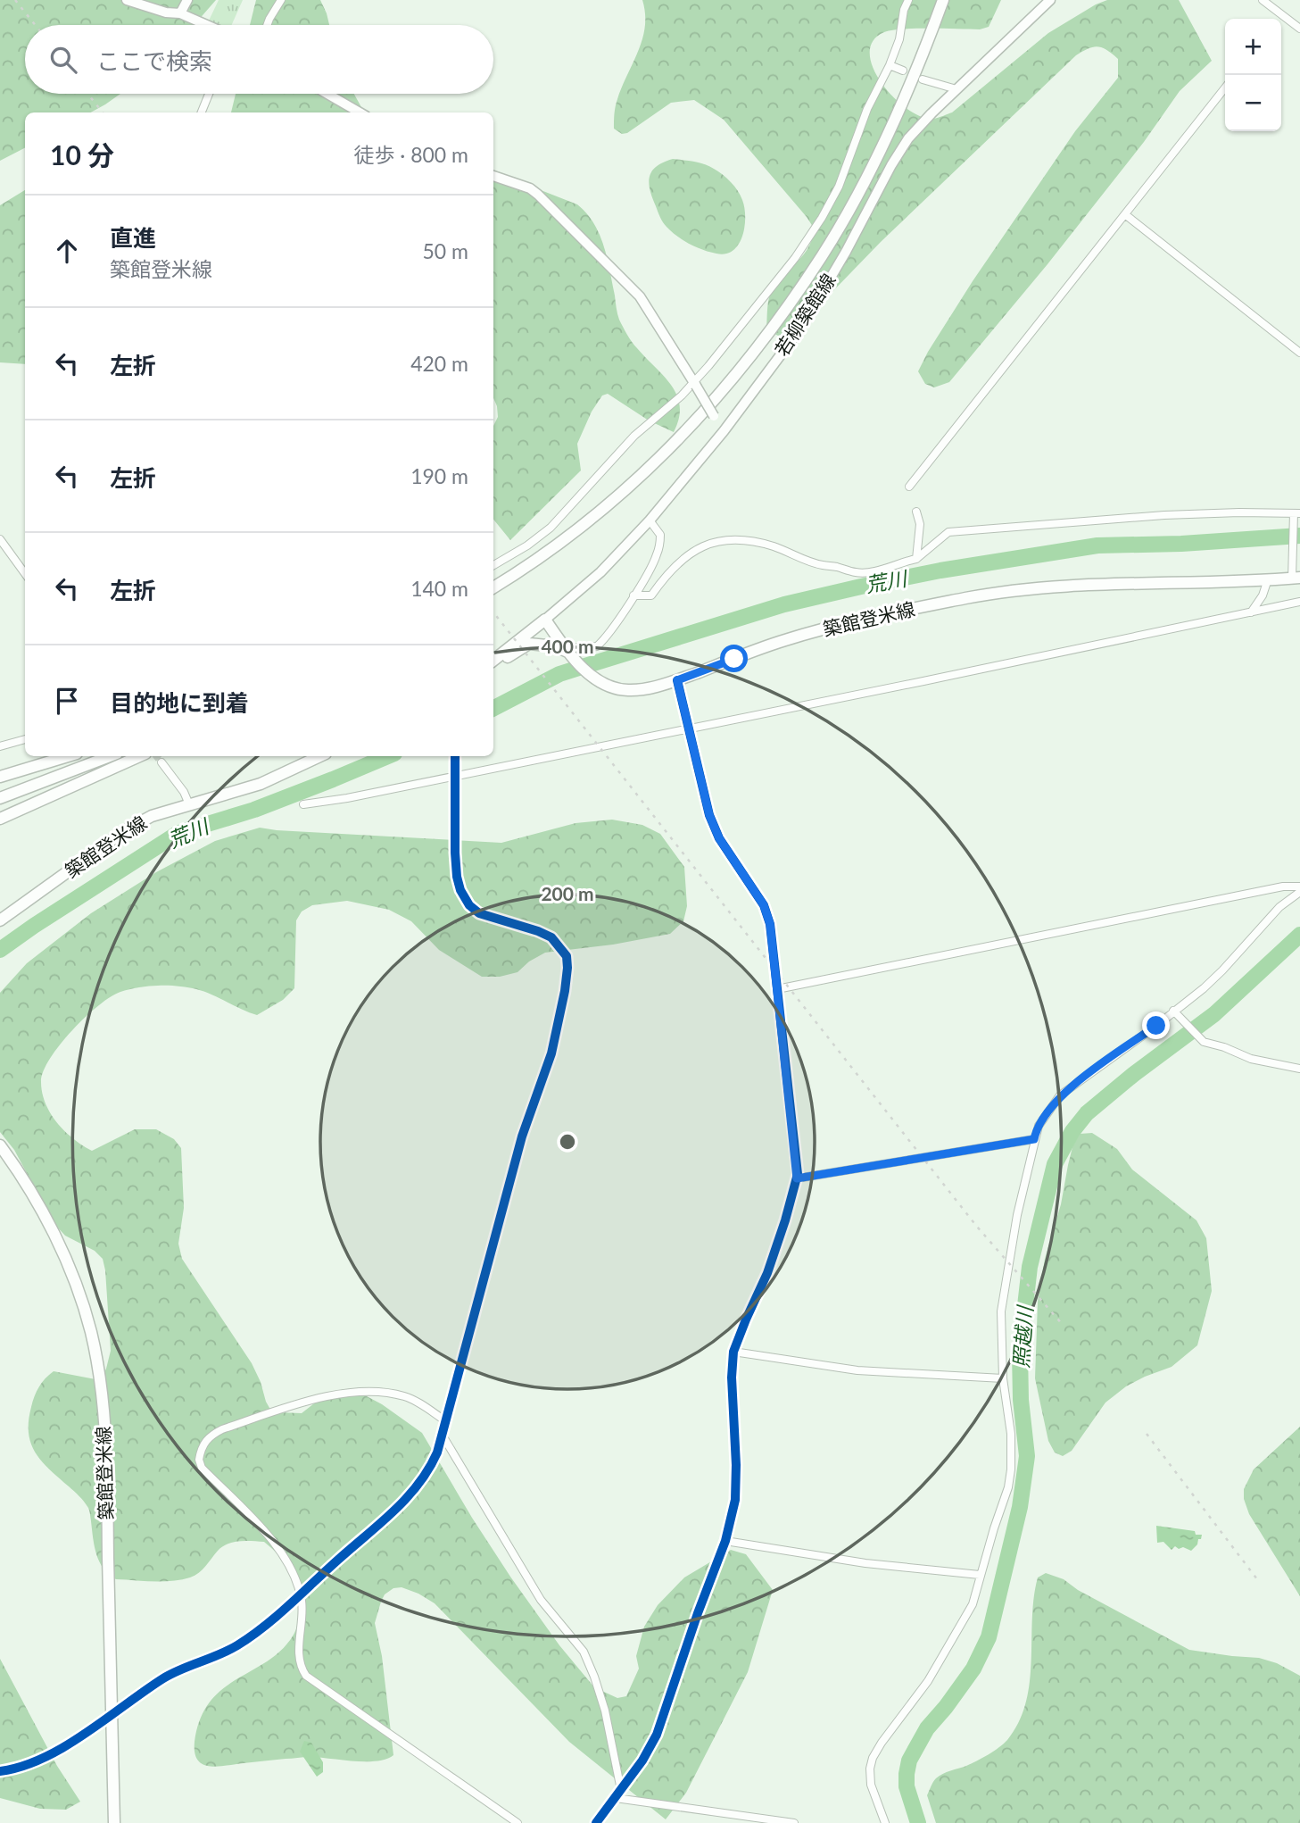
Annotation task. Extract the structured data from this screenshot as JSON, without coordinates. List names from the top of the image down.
{
  "streets": {
    "main road": ["若柳築館線", "築館登米線"]
  },
  "crossings": [
    ["若柳築館線", "築館登米線"]
  ],
  "water": ["荒川", "照越川"],
  "page": {
    "map_buttons": ["+", "−"],
    "search": "ここで検索",
    "heading": ["10 分", "徒歩 · 800 m"],
    "list": [
      ["直進", "築館登米線", "50 m"],
      ["左折", "420 m"],
      ["左折", "190 m"],
      ["左折", "140 m"],
      "目的地に到着"
    ]
  },
  "rings": ["400 m", "200 m"]
}
